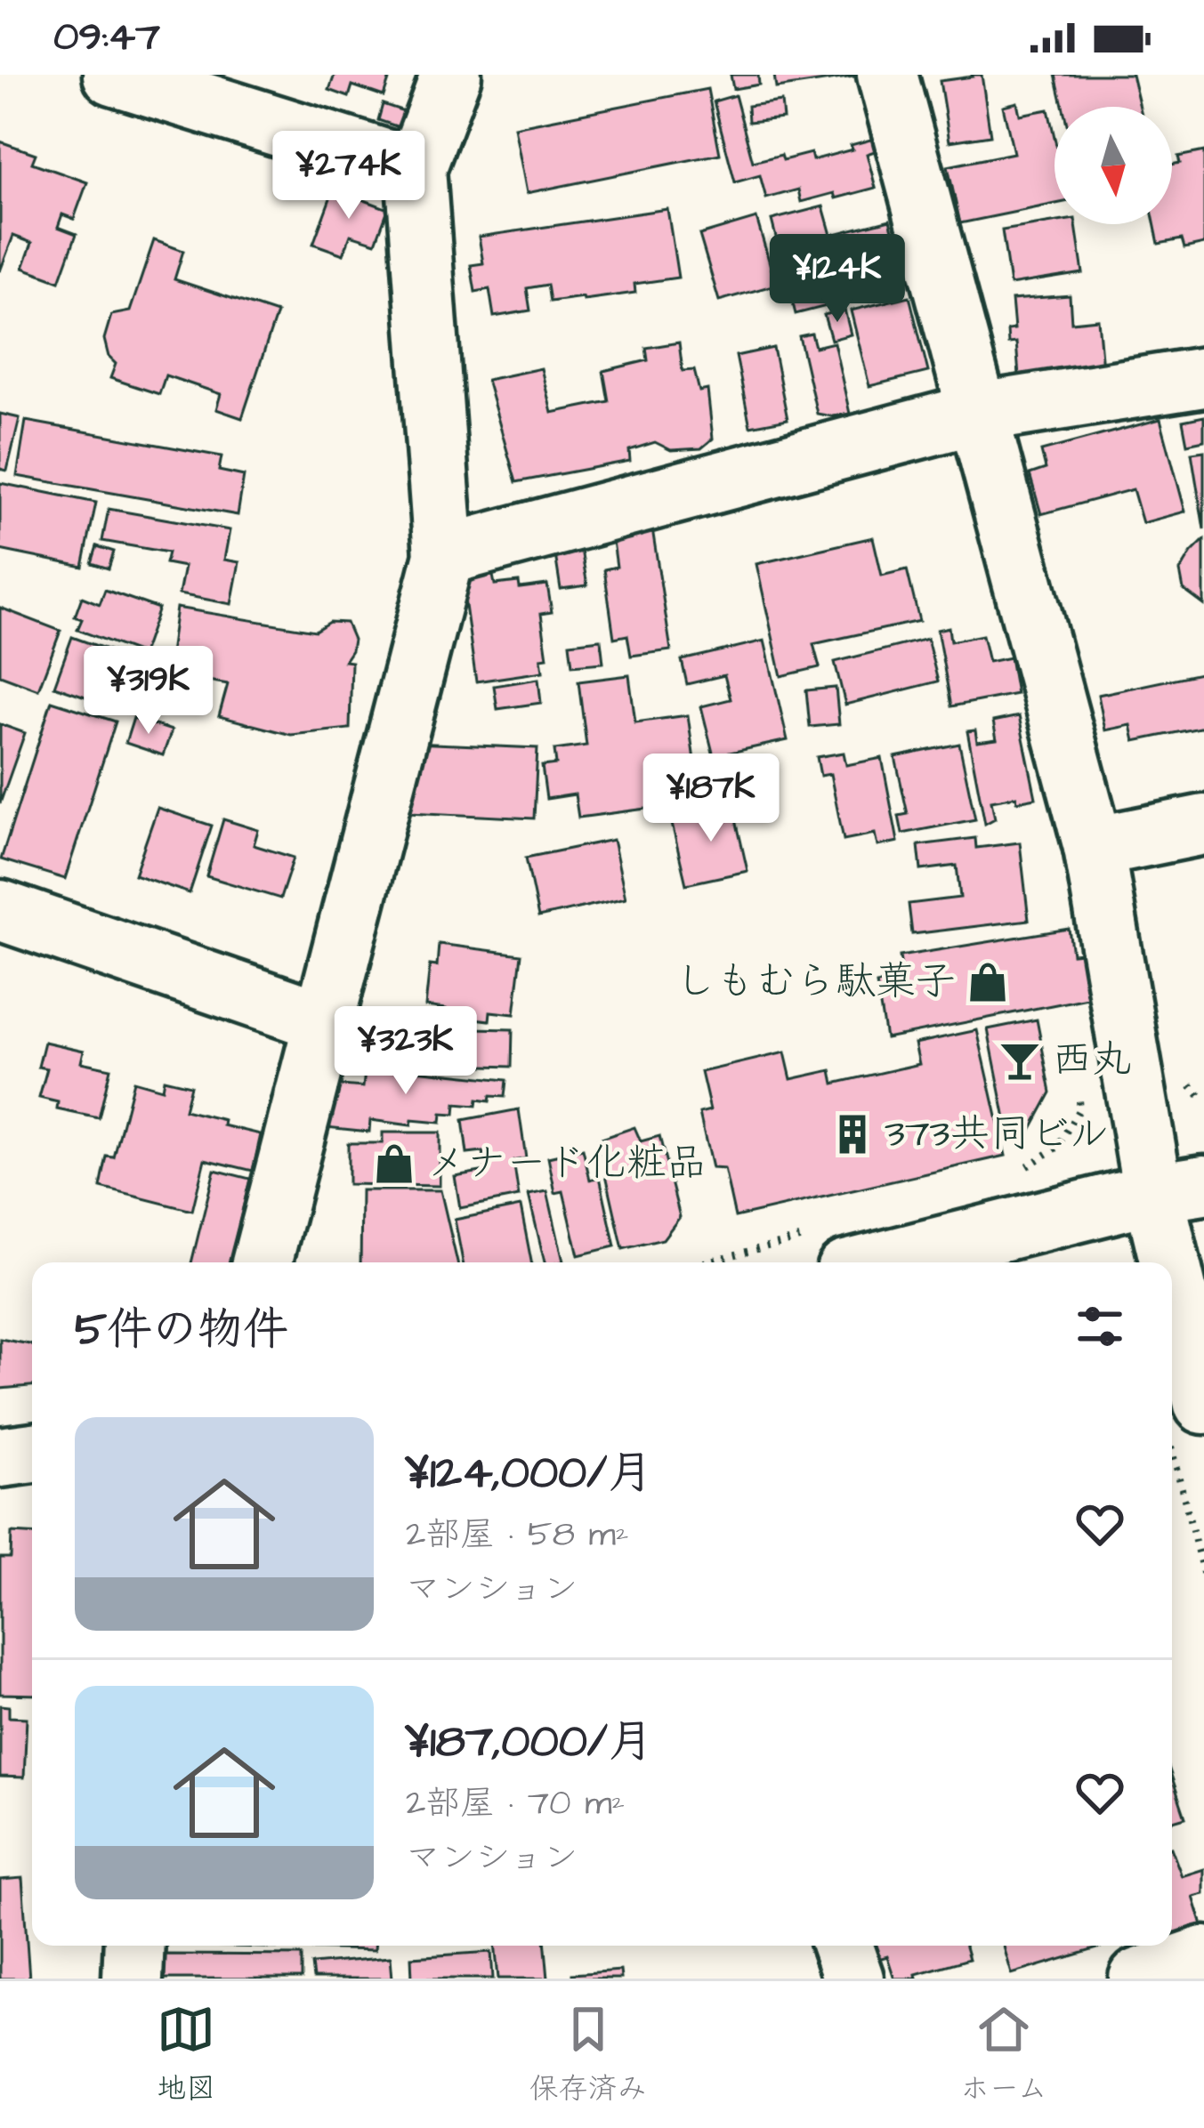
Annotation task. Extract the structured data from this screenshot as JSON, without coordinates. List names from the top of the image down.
{
  "places": {
    "shop": ["しもむら駄菓子", "メナード化粧品"],
    "bar": ["西丸"],
    "building": ["373共同ビル"]
  },
  "north": "bottom",
  "page": {
    "status": "09:47",
    "price": [
      "¥274K",
      "¥124K",
      "¥319K",
      "¥187K",
      "¥323K"
    ],
    "heading": "5件の物件",
    "list": [
      {
        "name": "¥124,000/月",
        "note": "2部屋 · 58 m² · マンション"
      },
      {
        "name": "¥187,000/月",
        "note": "2部屋 · 70 m² · マンション"
      }
    ],
    "tabs": ["地図", "保存済み", "ホーム"]
  }
}
